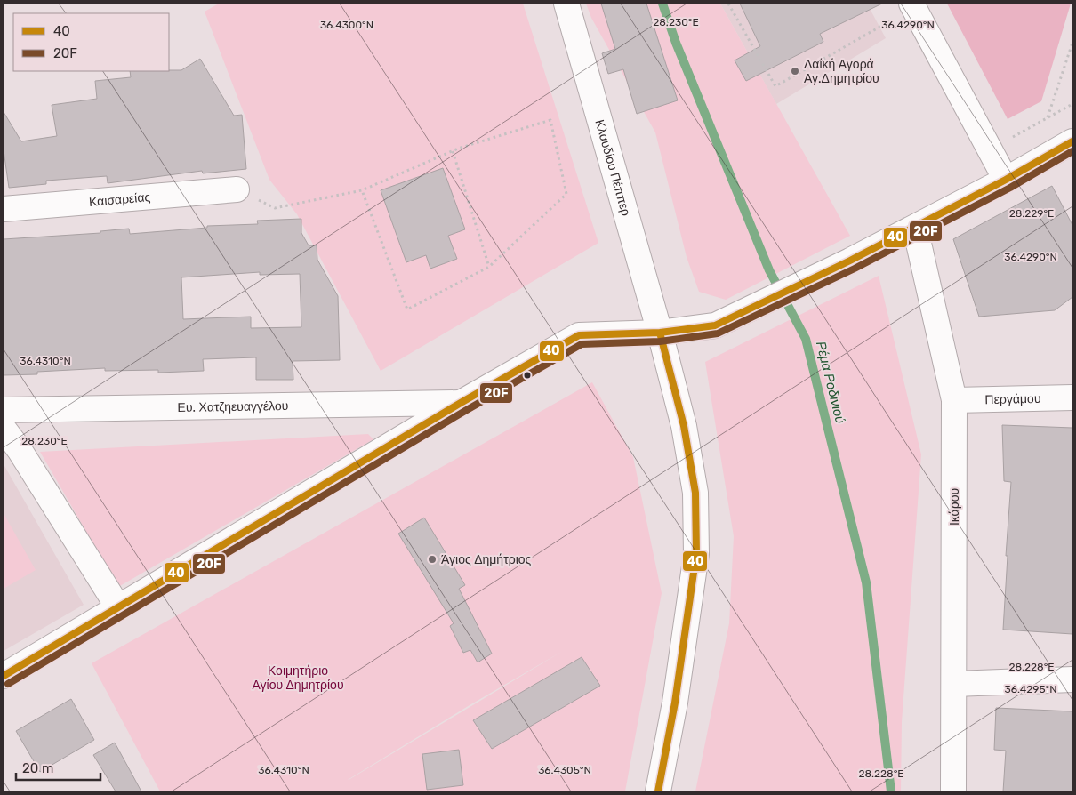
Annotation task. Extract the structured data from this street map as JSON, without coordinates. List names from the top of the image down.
{
  "streets": {
    "street": [
      "Κλαυδίου Πέππερ",
      "Καισαρείας",
      "Περγάμου",
      "Ευ. Χατζηευαγγέλου",
      "Ικάρου"
    ]
  },
  "crossings": [
    ["Περγάμου", "Ικάρου"]
  ],
  "water": ["Ρέμα Ροδινιού"],
  "parks": ["Κοιμητήριο Αγίου Δημητρίου"],
  "places": ["Λαΐκή Αγορά Αγ.Δημητρίου", "Άγιος Δημήτριος"],
  "lines": ["transit line 40", "transit line 20F"],
  "legend": ["40", "20F"],
  "scale_bar": "20 m",
  "coordinates": [
    "28.230°E",
    "36.4300°N",
    "36.4290°N",
    "28.229°E",
    "36.4310°N",
    "28.228°E",
    "36.4295°N",
    "36.4305°N"
  ]
}
